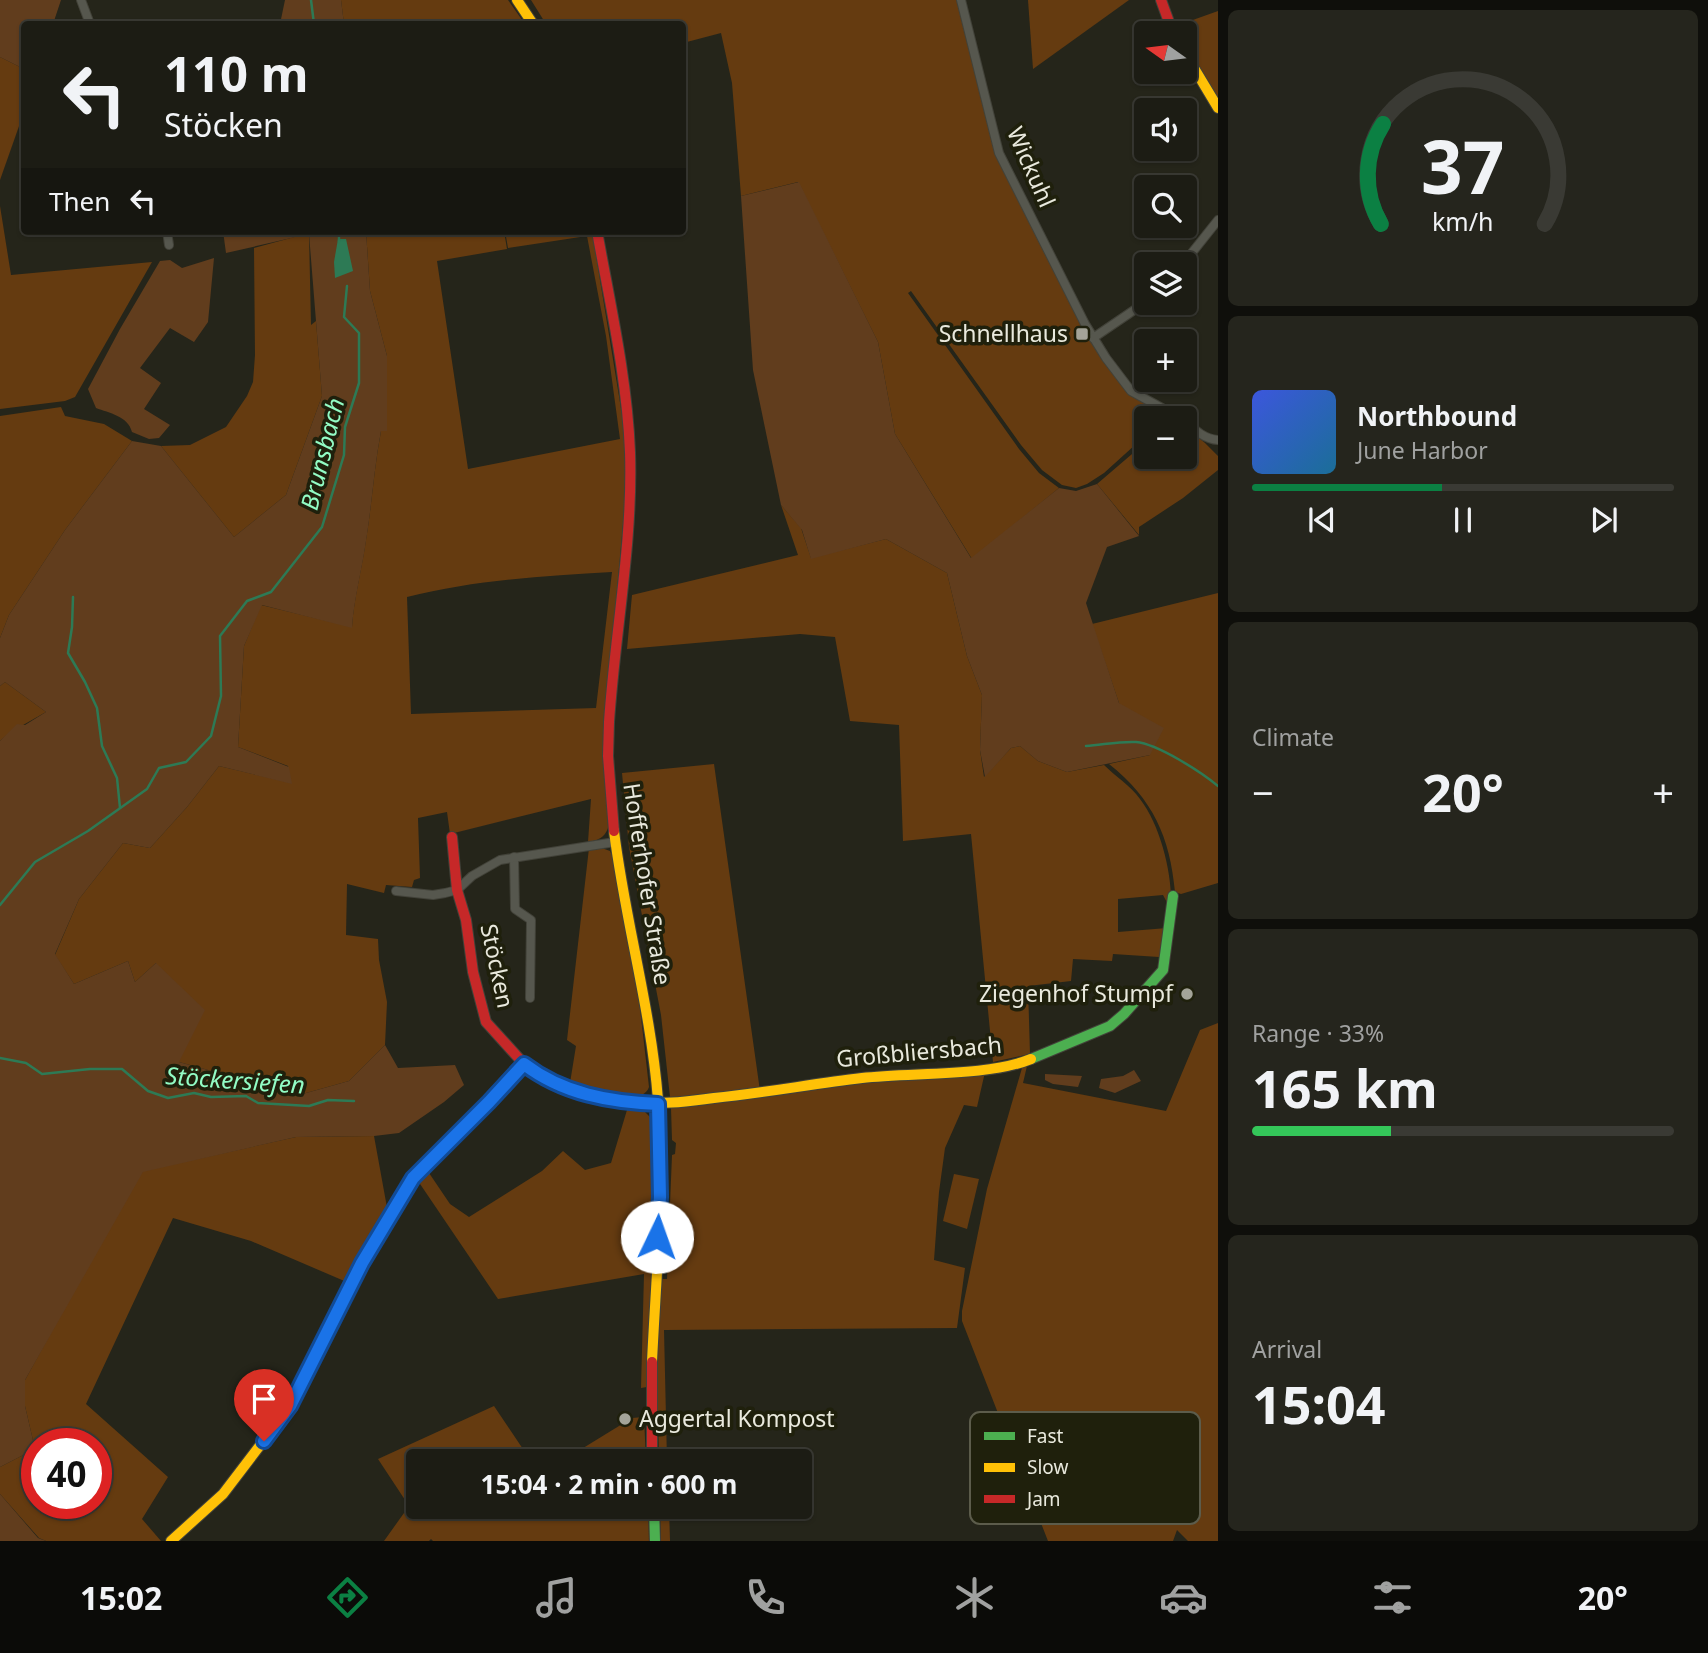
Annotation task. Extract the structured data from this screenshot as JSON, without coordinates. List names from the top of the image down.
{
  "streets": {
    "street": [
      "Wickuhl",
      "Hofferhofer Straße",
      "Stöcken",
      "Großbliersbach"
    ]
  },
  "crossings": [
    ["Hofferhofer Straße", "Stöcken"],
    ["Hofferhofer Straße", "Großbliersbach"],
    ["Stöcken", "Großbliersbach"]
  ],
  "water": ["Brunsbach", "Stöckersiefen"],
  "places": {
    "transit": ["Schnellhaus"],
    "other": ["Ziegenhof Stumpf", "Aggertal Kompost"]
  },
  "legend": ["Fast", "Slow", "Jam"],
  "north": "left",
  "page": {
    "map_buttons": ["+", "−"],
    "turn": ["110 m", "Stöcken"],
    "then": "Then",
    "song": ["Northbound", "June Harbor"],
    "tile": [
      "Climate",
      ["Range · 33%", "165 km"],
      ["Arrival", "15:04"]
    ],
    "heat": ["−", "20°", "+"],
    "limit": "40",
    "trip": "15:04 · 2 min · 600 m",
    "tabs": ["15:02", "20°"],
    "gauge": ["37", "km/h"]
  }
}
